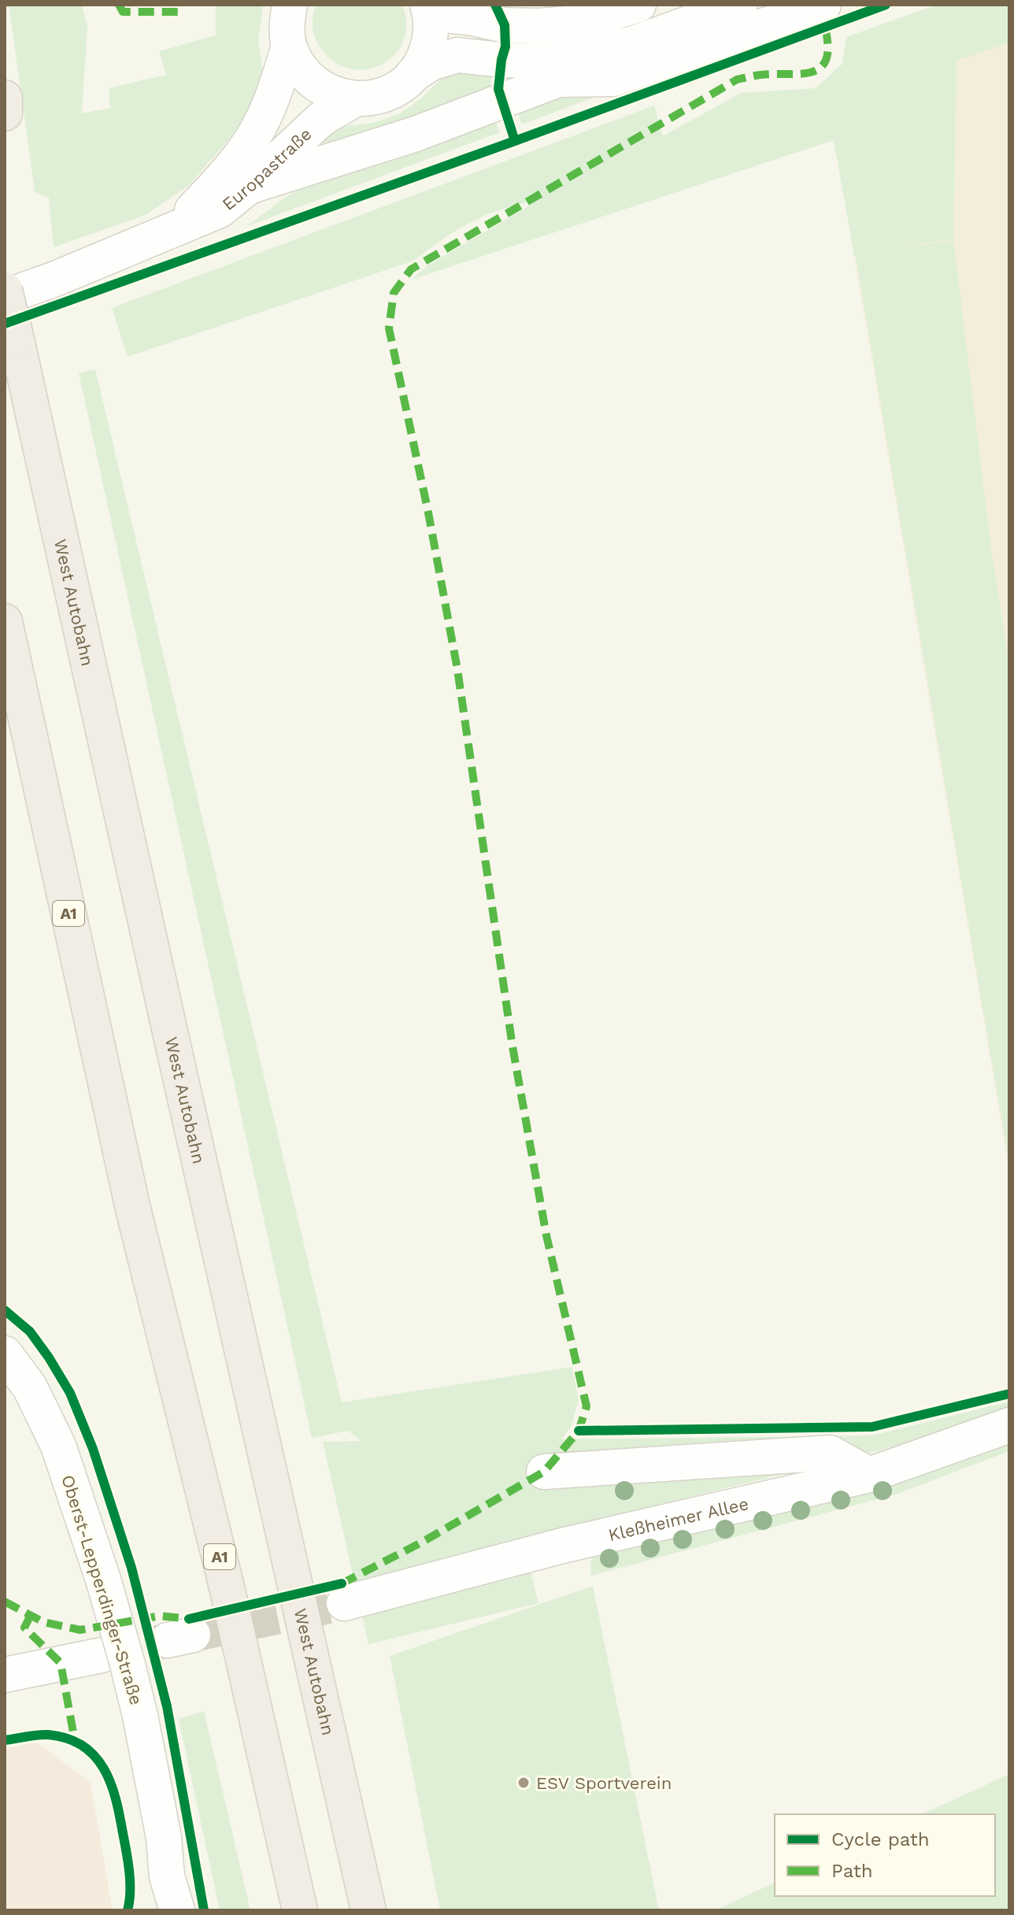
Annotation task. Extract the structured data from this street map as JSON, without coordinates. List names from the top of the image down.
{
  "streets": {
    "highway": ["West Autobahn", "A1"],
    "street": ["Europastraße", "Kleßheimer Allee", "Oberst-Lepperdinger-Straße"]
  },
  "places": ["ESV Sportverein"],
  "legend": ["Cycle path", "Path"]
}
